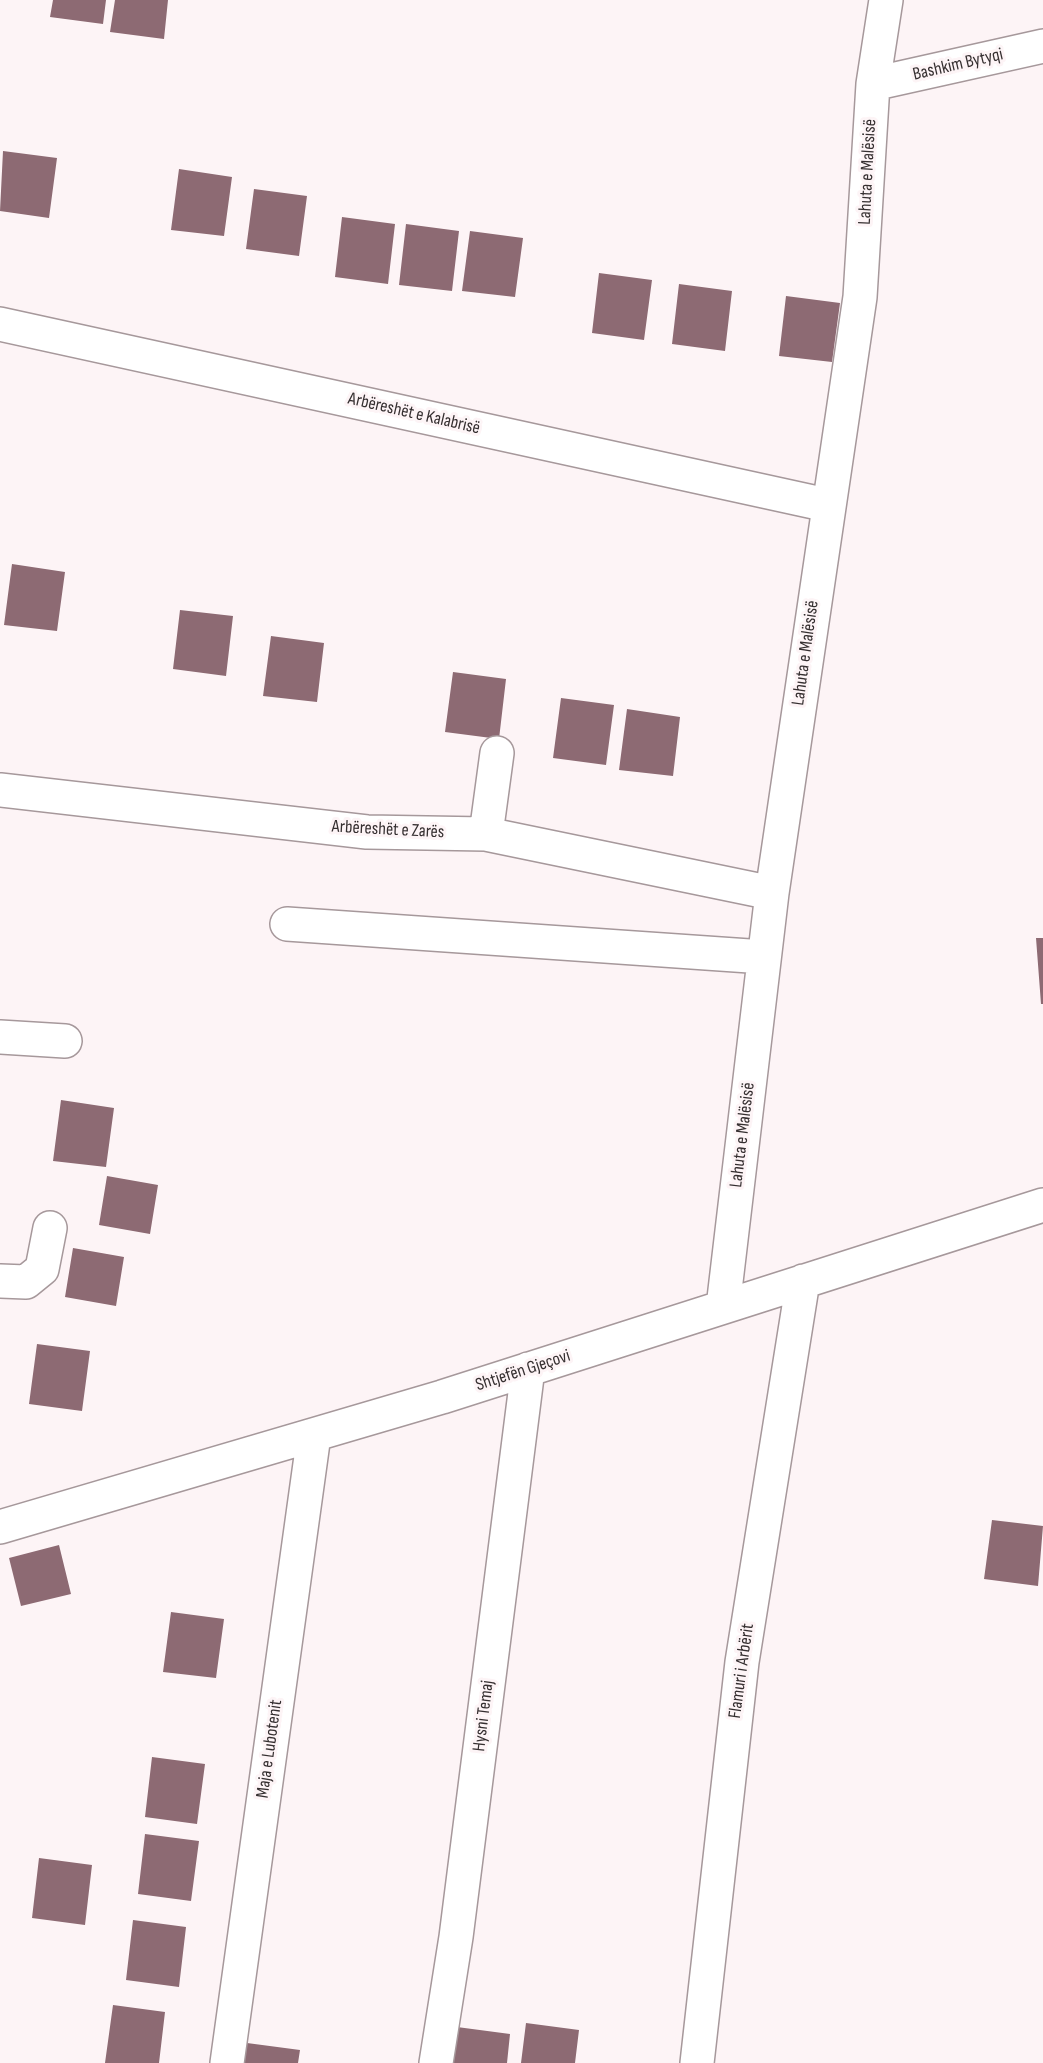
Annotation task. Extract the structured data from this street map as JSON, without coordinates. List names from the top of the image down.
{
  "streets": {
    "street": [
      "Bashkim Bytyqi",
      "Lahuta e Malësisë",
      "Arbëreshët e Kalabrisë",
      "Arbëreshët e Zarës",
      "Shtjefën Gjeçovi",
      "Flamuri i Arbërit",
      "Hysni Temaj",
      "Maja e Lubotenit"
    ]
  },
  "crossings": [
    ["Bashkim Bytyqi", "Lahuta e Malësisë"],
    ["Lahuta e Malësisë", "Arbëreshët e Kalabrisë"],
    ["Lahuta e Malësisë", "Arbëreshët e Zarës"],
    ["Lahuta e Malësisë", "Shtjefën Gjeçovi"],
    ["Shtjefën Gjeçovi", "Flamuri i Arbërit"],
    ["Shtjefën Gjeçovi", "Hysni Temaj"],
    ["Shtjefën Gjeçovi", "Maja e Lubotenit"]
  ]
}
